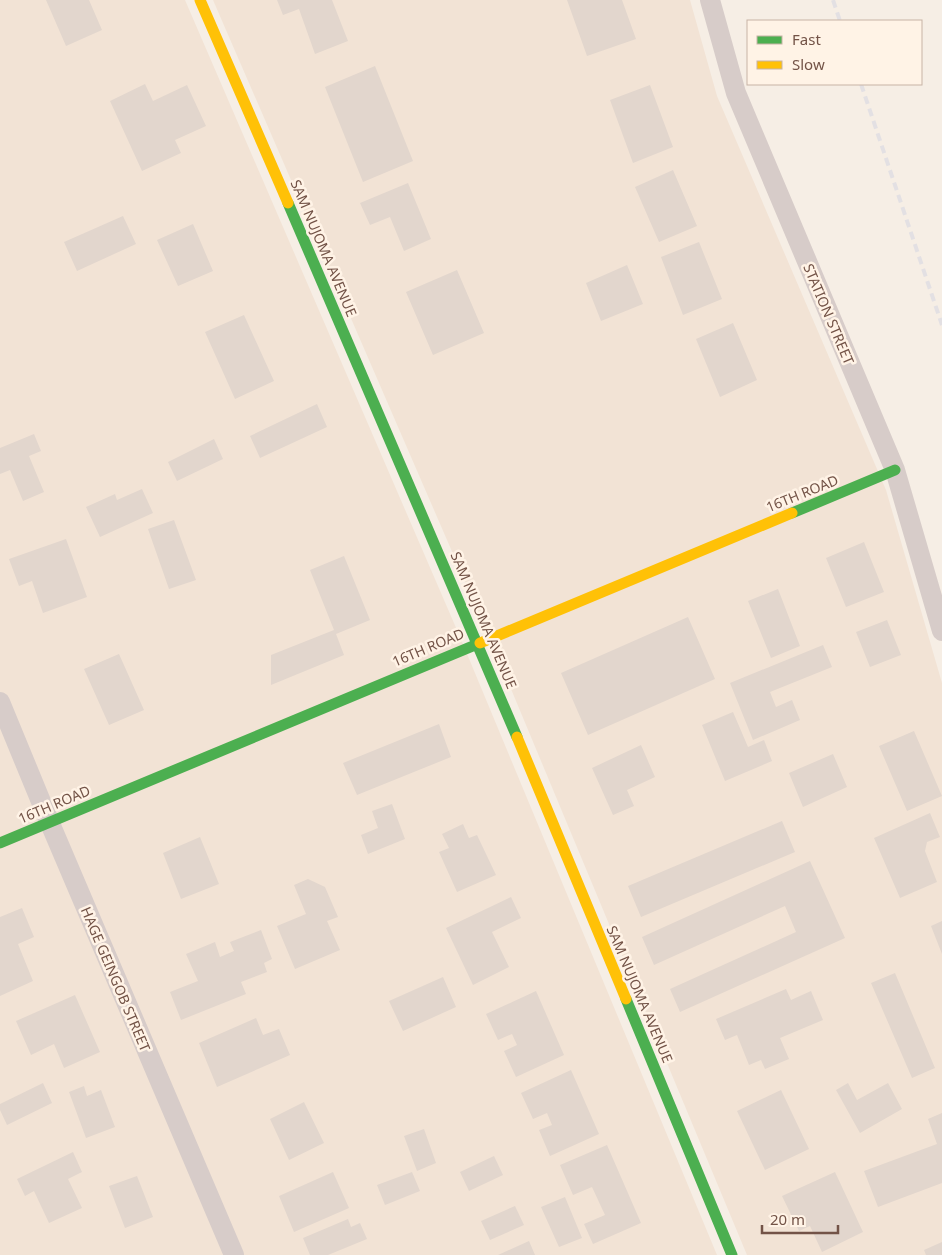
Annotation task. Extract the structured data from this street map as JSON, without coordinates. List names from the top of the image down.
{
  "streets": {
    "main road": ["SAM NUJOMA AVENUE", "16TH ROAD"],
    "street": ["STATION STREET", "HAGE GEINGOB STREET"]
  },
  "crossings": [
    ["SAM NUJOMA AVENUE", "16TH ROAD"],
    ["STATION STREET", "16TH ROAD"],
    ["16TH ROAD", "HAGE GEINGOB STREET"]
  ],
  "legend": ["Fast", "Slow"],
  "scale_bar": "20 m"
}
